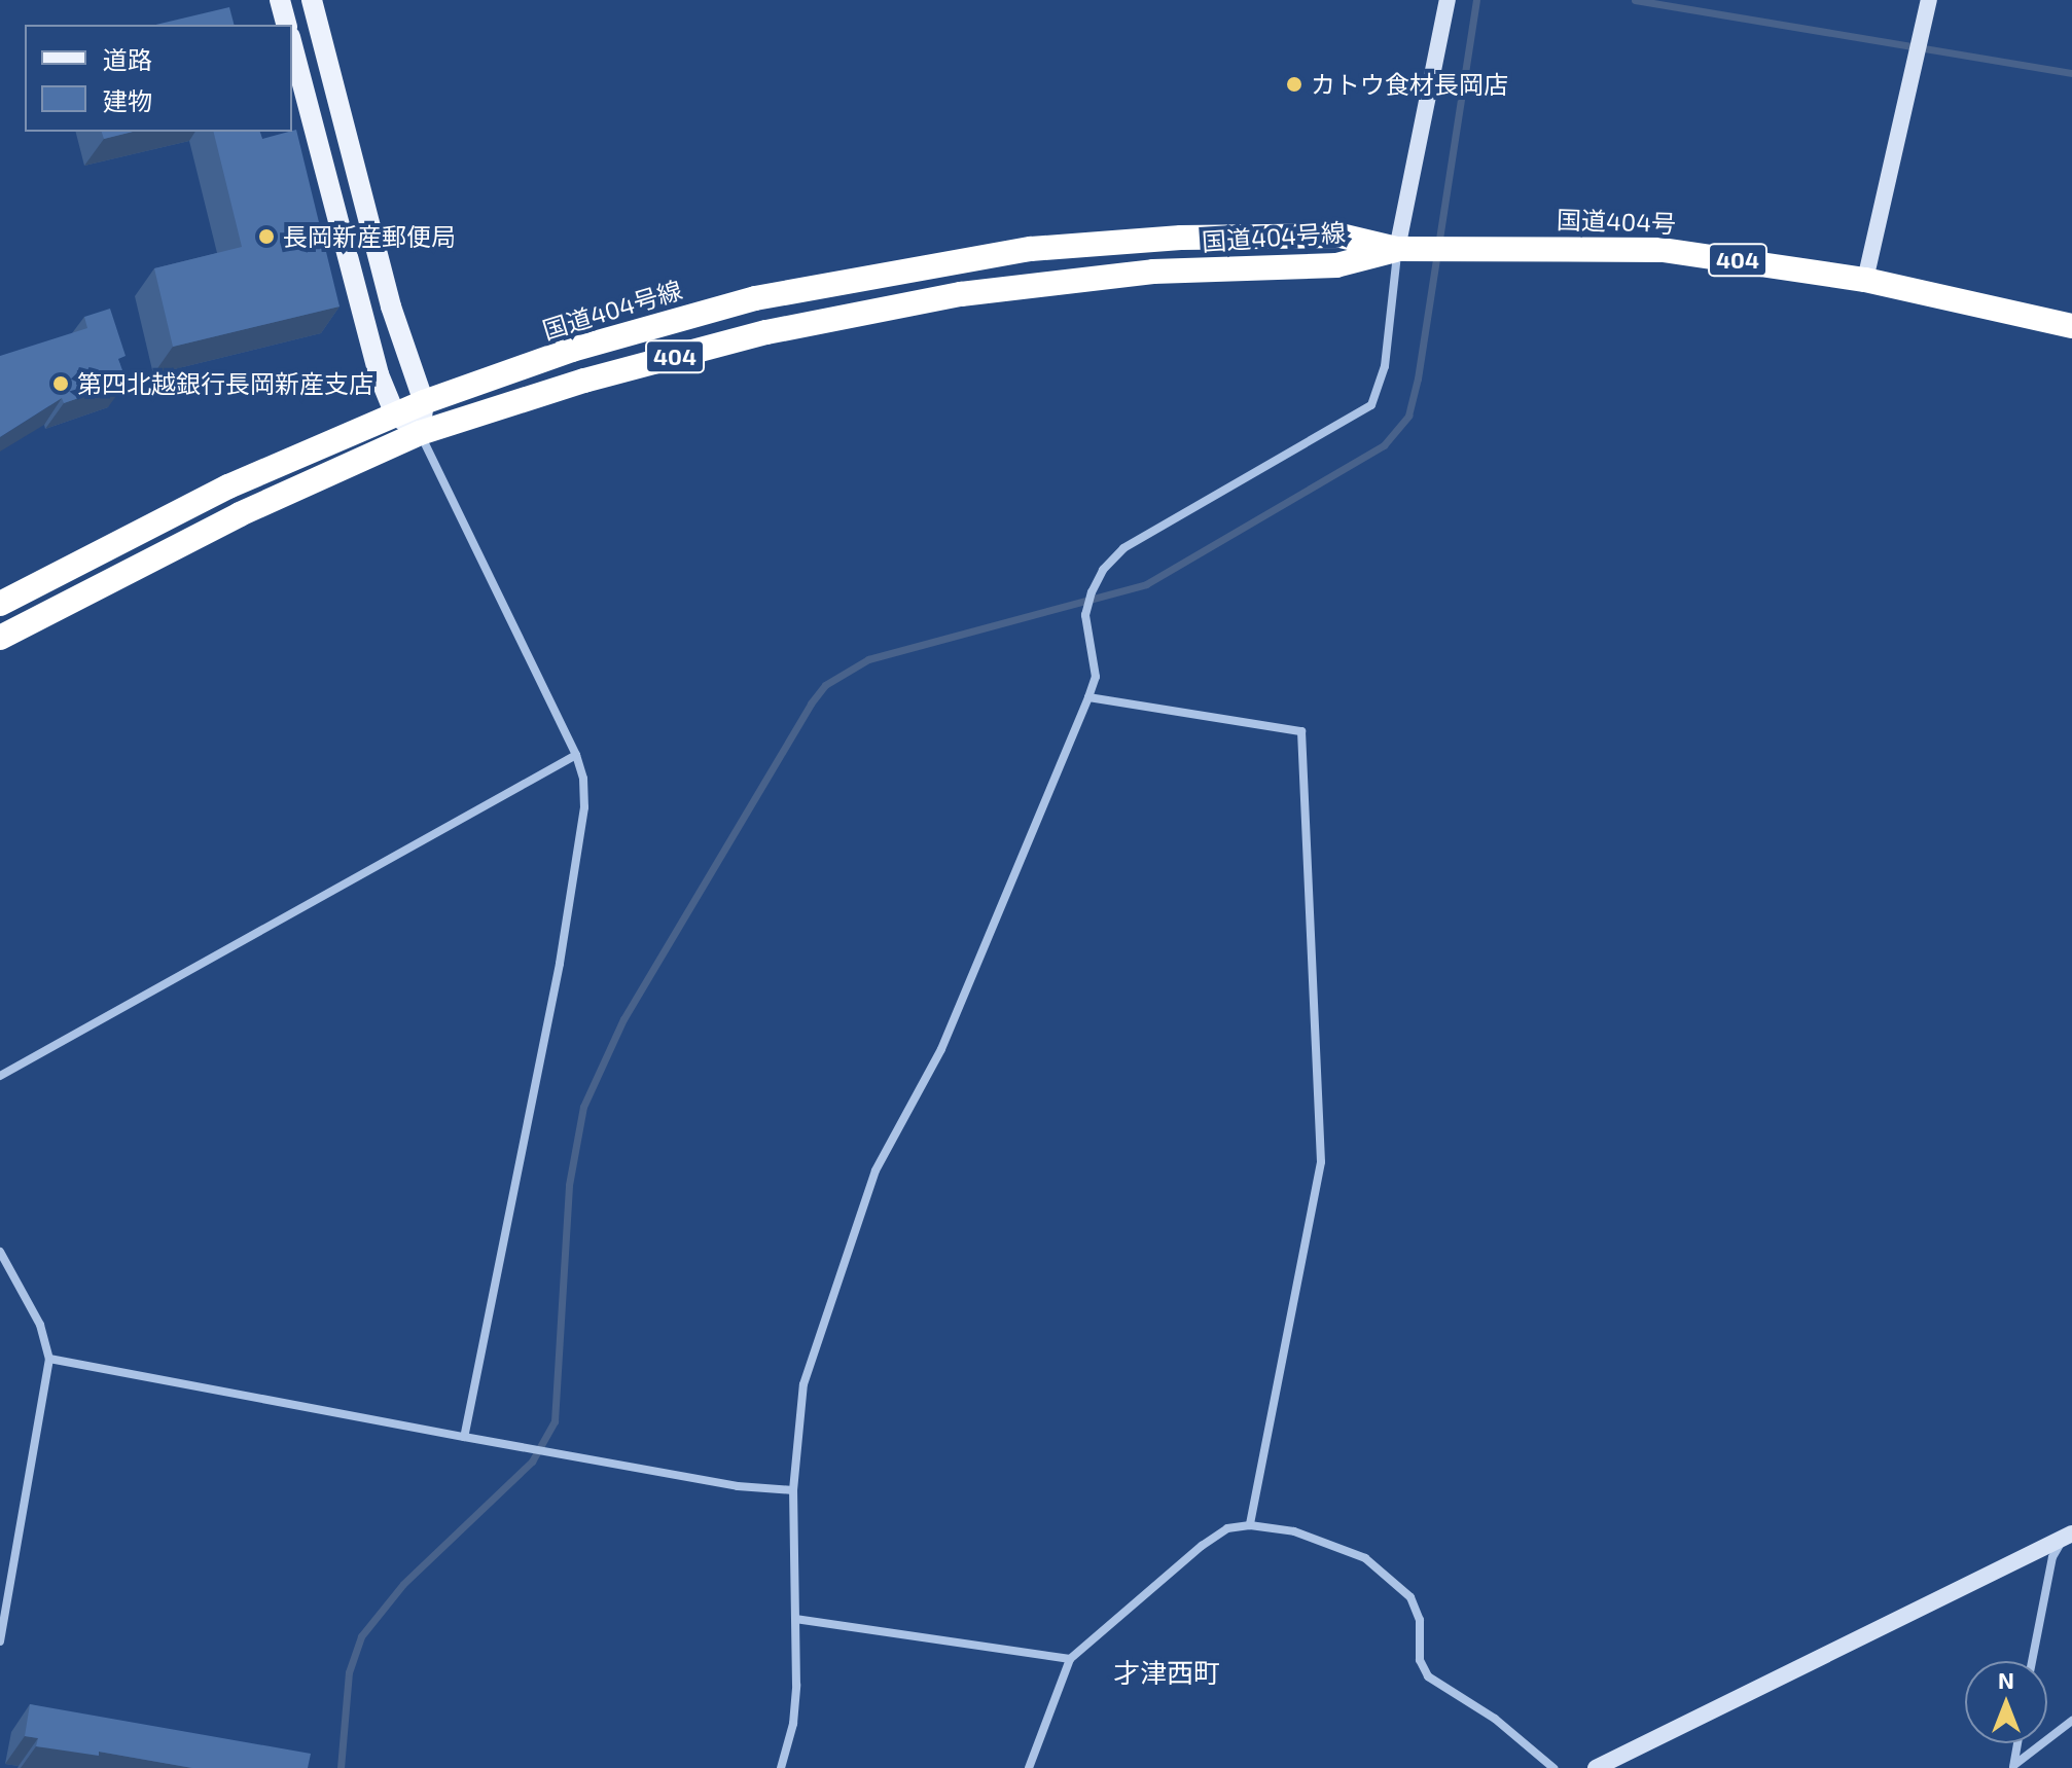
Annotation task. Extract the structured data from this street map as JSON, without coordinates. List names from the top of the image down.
{
  "streets": {
    "highway": ["国道404号", "国道404号線", "404"]
  },
  "crossings": [
    ["国道404号", "国道404号線"]
  ],
  "districts": ["才津西町"],
  "places": ["カトウ食材長岡店", "長岡新産郵便局", "第四北越銀行長岡新産支店"],
  "legend": ["道路", "建物"],
  "north": "top"
}
